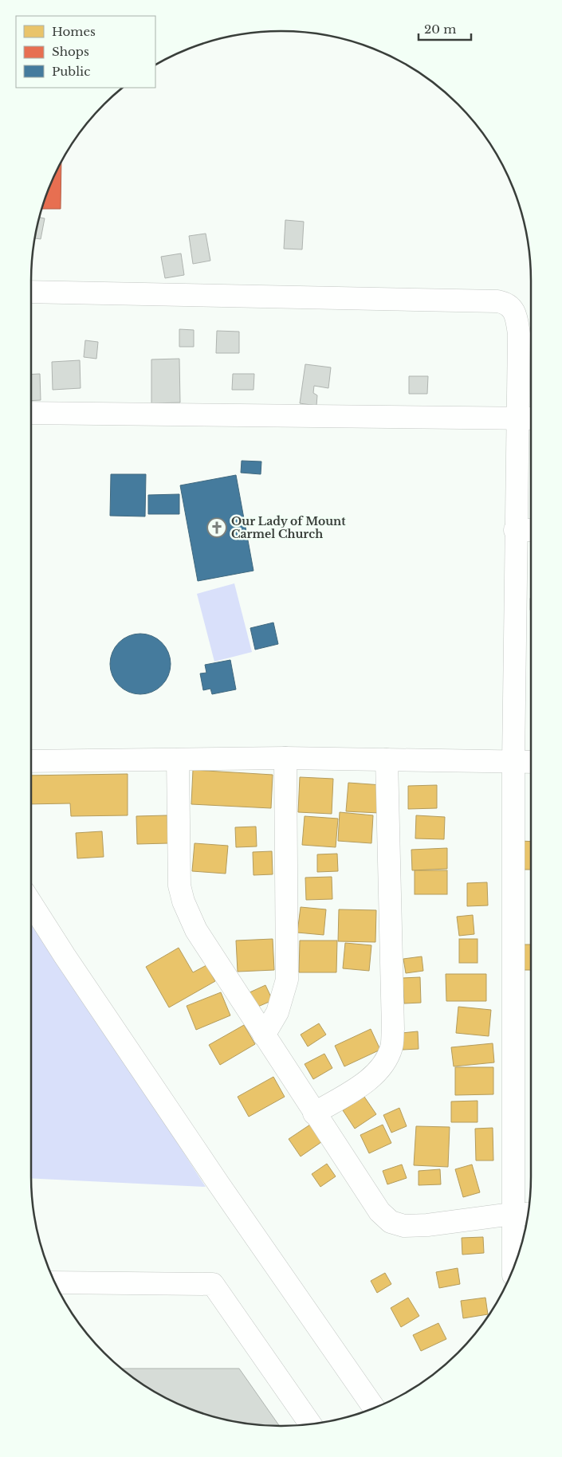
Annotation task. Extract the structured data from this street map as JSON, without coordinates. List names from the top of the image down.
{
  "places": {
    "church": ["Our Lady of Mount Carmel Church"]
  },
  "legend": ["Homes", "Shops", "Public"],
  "scale_bar": "20 m"
}
